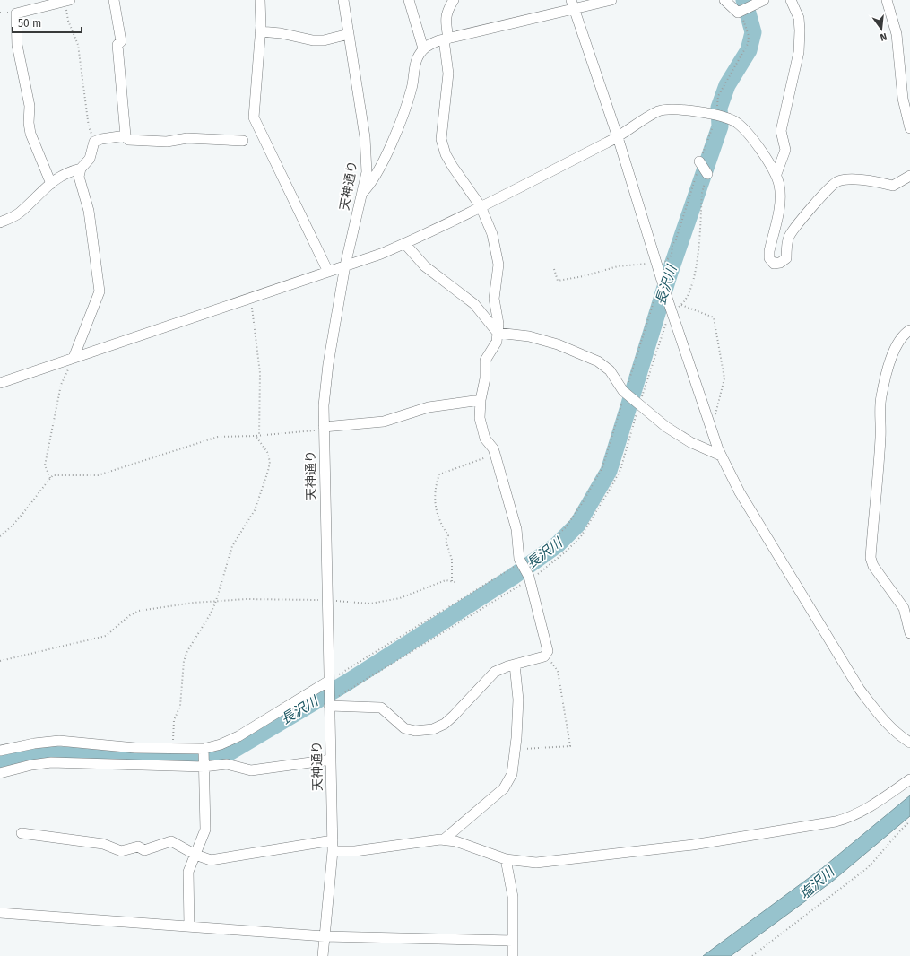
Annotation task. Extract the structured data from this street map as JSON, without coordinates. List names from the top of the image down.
{
  "streets": {
    "street": ["天神通り"]
  },
  "water": ["長沢川", "塩沢川"],
  "scale_bar": "50 m",
  "north": "bottom"
}
